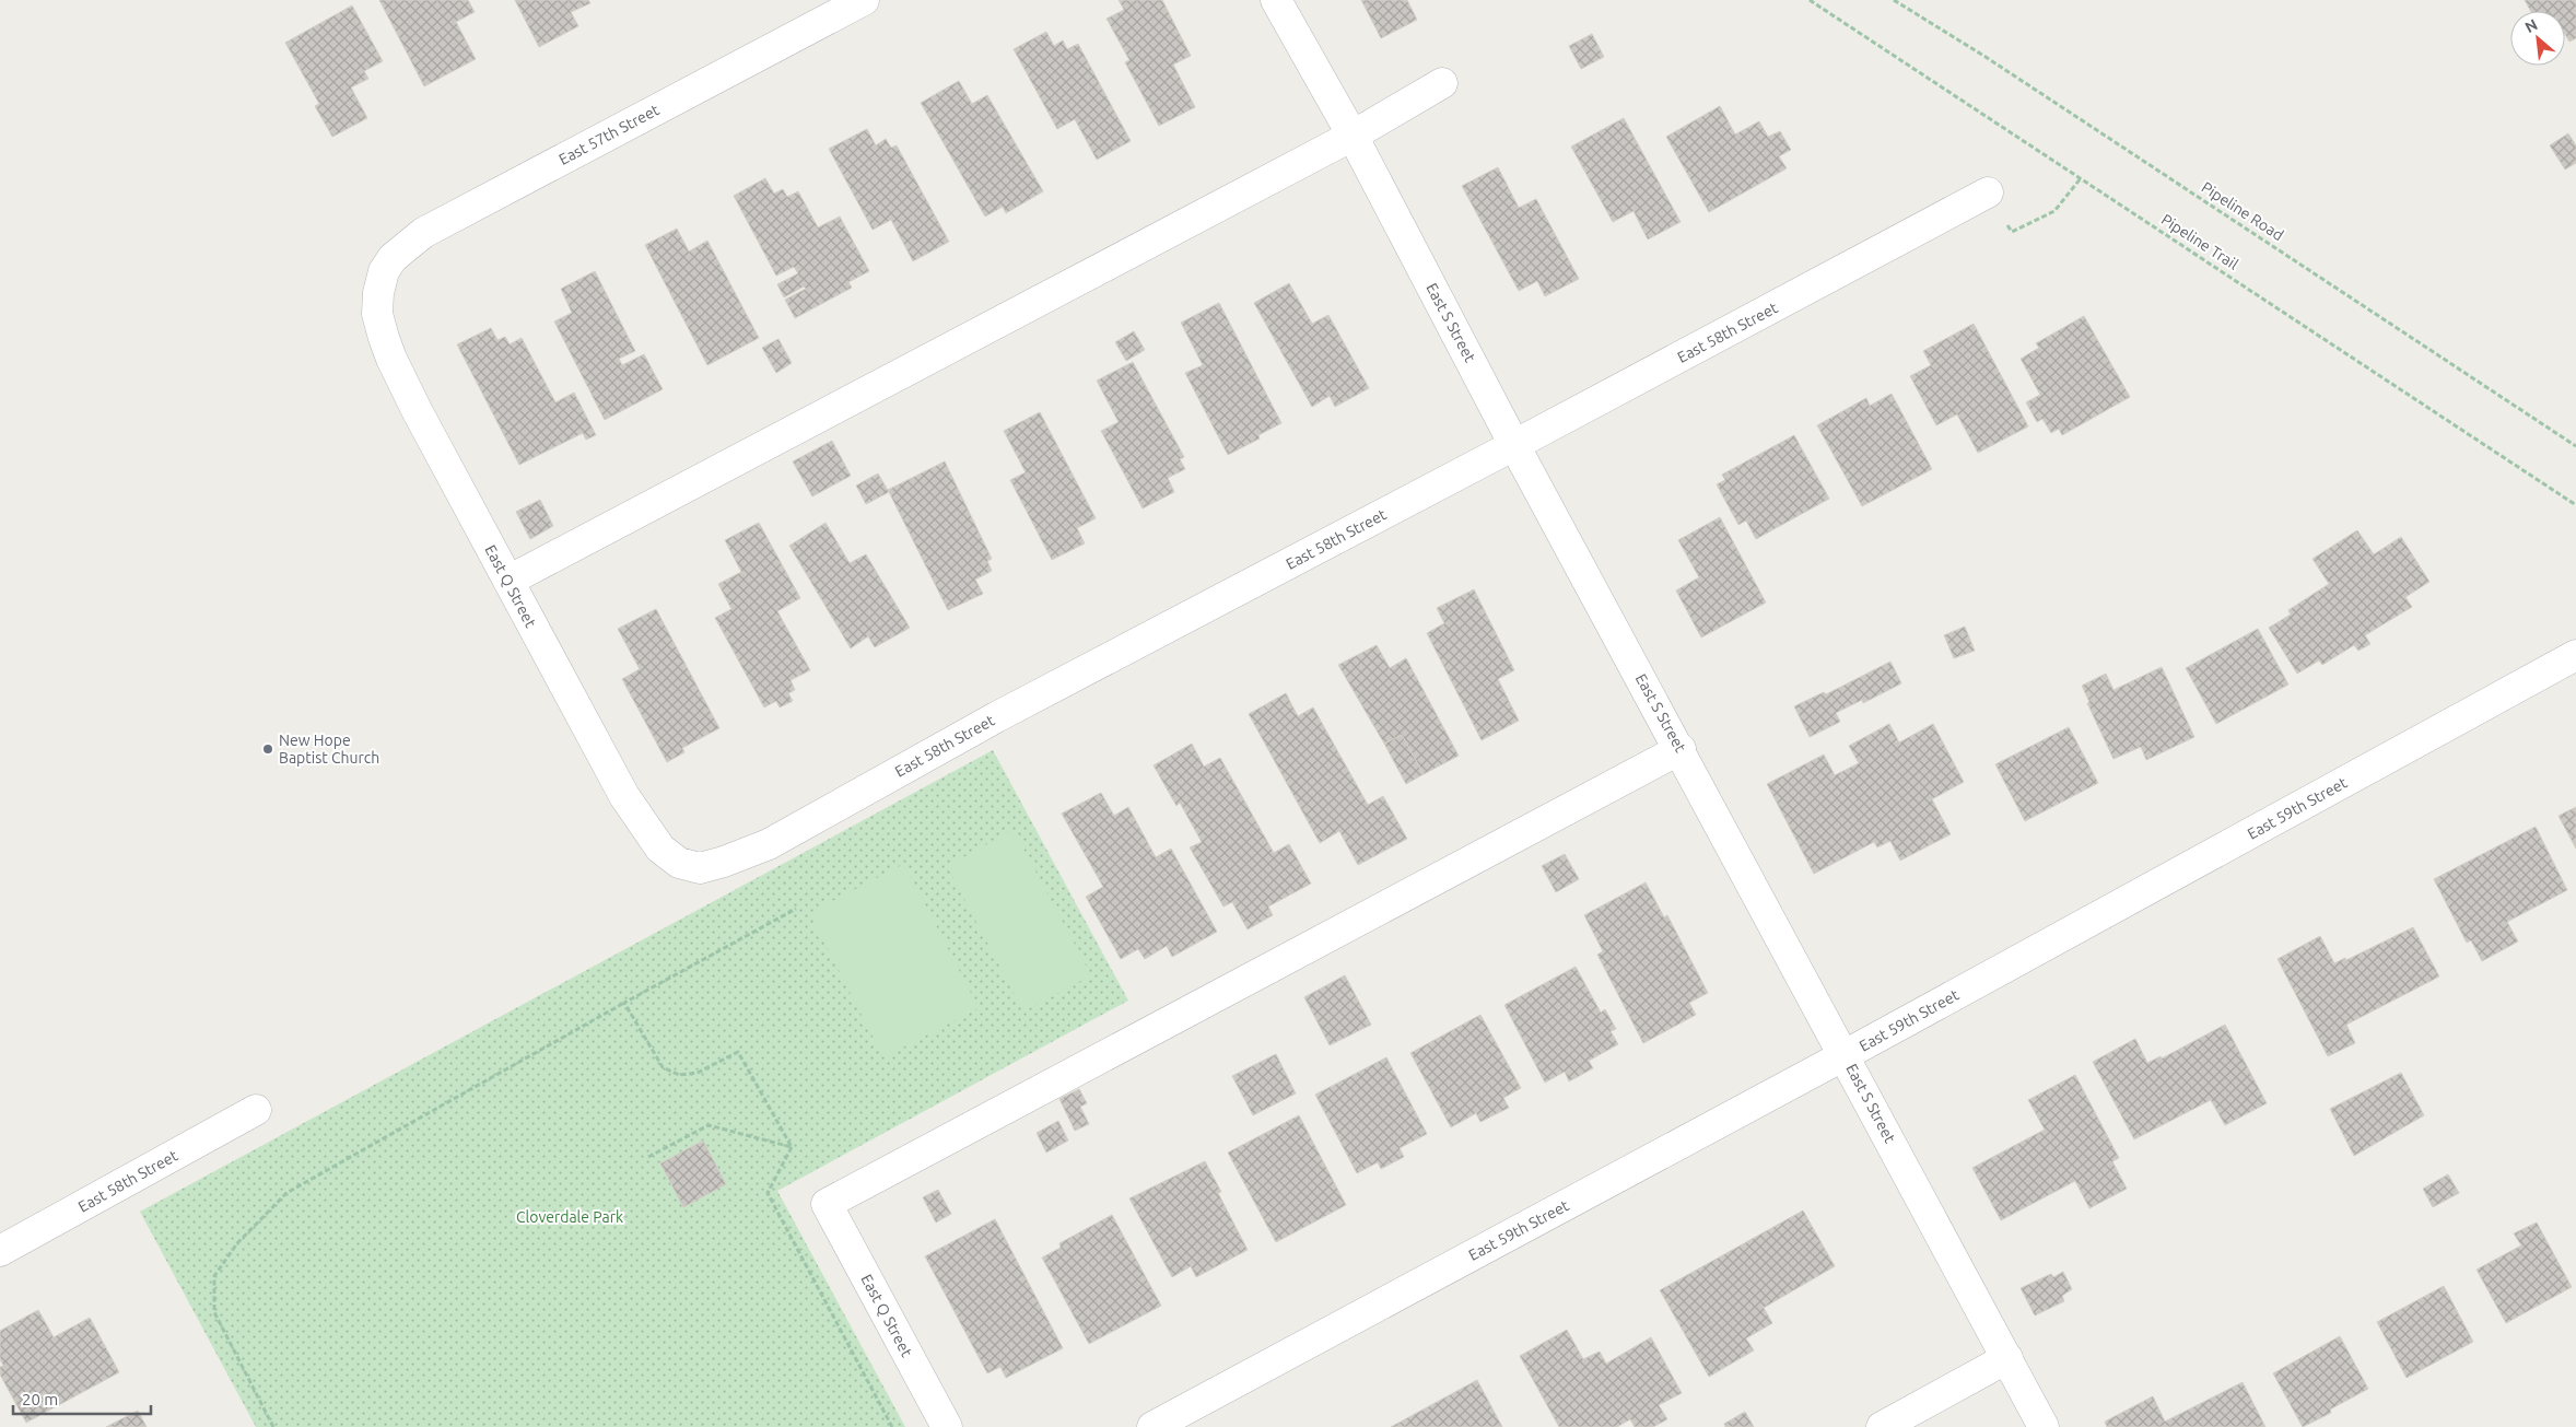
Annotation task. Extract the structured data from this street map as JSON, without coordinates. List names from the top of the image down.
{
  "streets": {
    "street": [
      "East 57th Street",
      "East S Street",
      "East 58th Street",
      "East Q Street",
      "East 59th Street"
    ],
    "path": ["Pipeline Road", "Pipeline Trail"]
  },
  "crossings": [
    ["East 57th Street", "East Q Street"],
    ["East S Street", "East 58th Street"],
    ["East S Street", "East Q Street"],
    ["East S Street", "East 59th Street"],
    ["East 58th Street", "East Q Street"]
  ],
  "parks": ["Cloverdale Park"],
  "places": ["New Hope Baptist Church"],
  "scale_bar": "20 m",
  "north": "top left"
}
